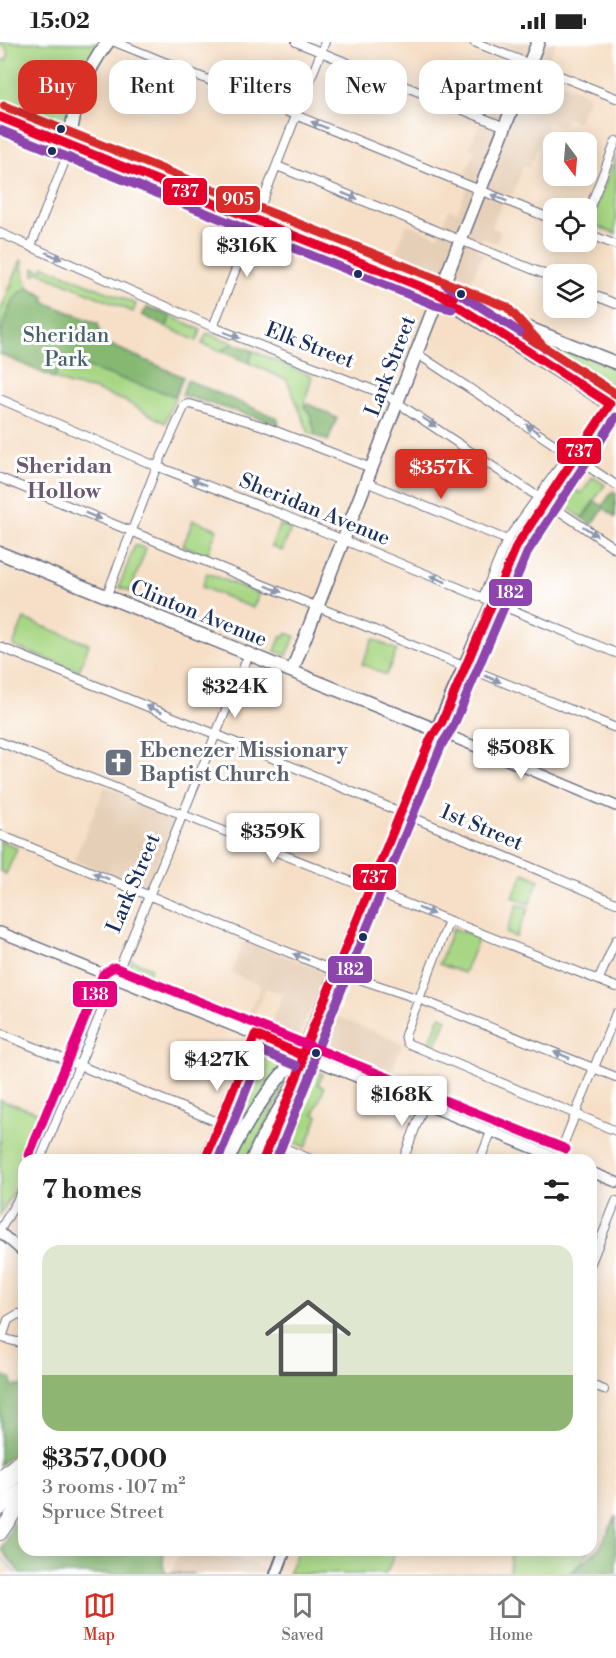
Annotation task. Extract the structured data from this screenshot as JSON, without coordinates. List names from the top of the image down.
{
  "streets": {
    "main road": ["Lark Street", "Clinton Avenue"],
    "street": ["Elk Street", "Sheridan Avenue", "1st Street"]
  },
  "crossings": [
    ["Elk Street", "Lark Street"],
    ["Lark Street", "Sheridan Avenue"],
    ["Lark Street", "Clinton Avenue"],
    ["Lark Street", "1st Street"]
  ],
  "districts": ["Sheridan Hollow"],
  "parks": ["Sheridan Park"],
  "places": {
    "church": ["Ebenezer Missionary Baptist Church"]
  },
  "lines": [
    "transit line 905",
    "transit line 737",
    "transit line 182",
    "transit line 138"
  ],
  "north": "bottom",
  "page": {
    "status": "15:02",
    "chip": [
      "Buy",
      "Rent",
      "Filters",
      "New",
      "Apartment"
    ],
    "price": [
      "$316K",
      "$357K",
      "$324K",
      "$508K",
      "$359K",
      "$427K",
      "$168K"
    ],
    "heading": "7 homes",
    "list": [
      {
        "name": "$357,000",
        "note": "3 rooms · 107 m² · Spruce Street"
      }
    ],
    "tabs": ["Map", "Saved", "Home"]
  }
}
